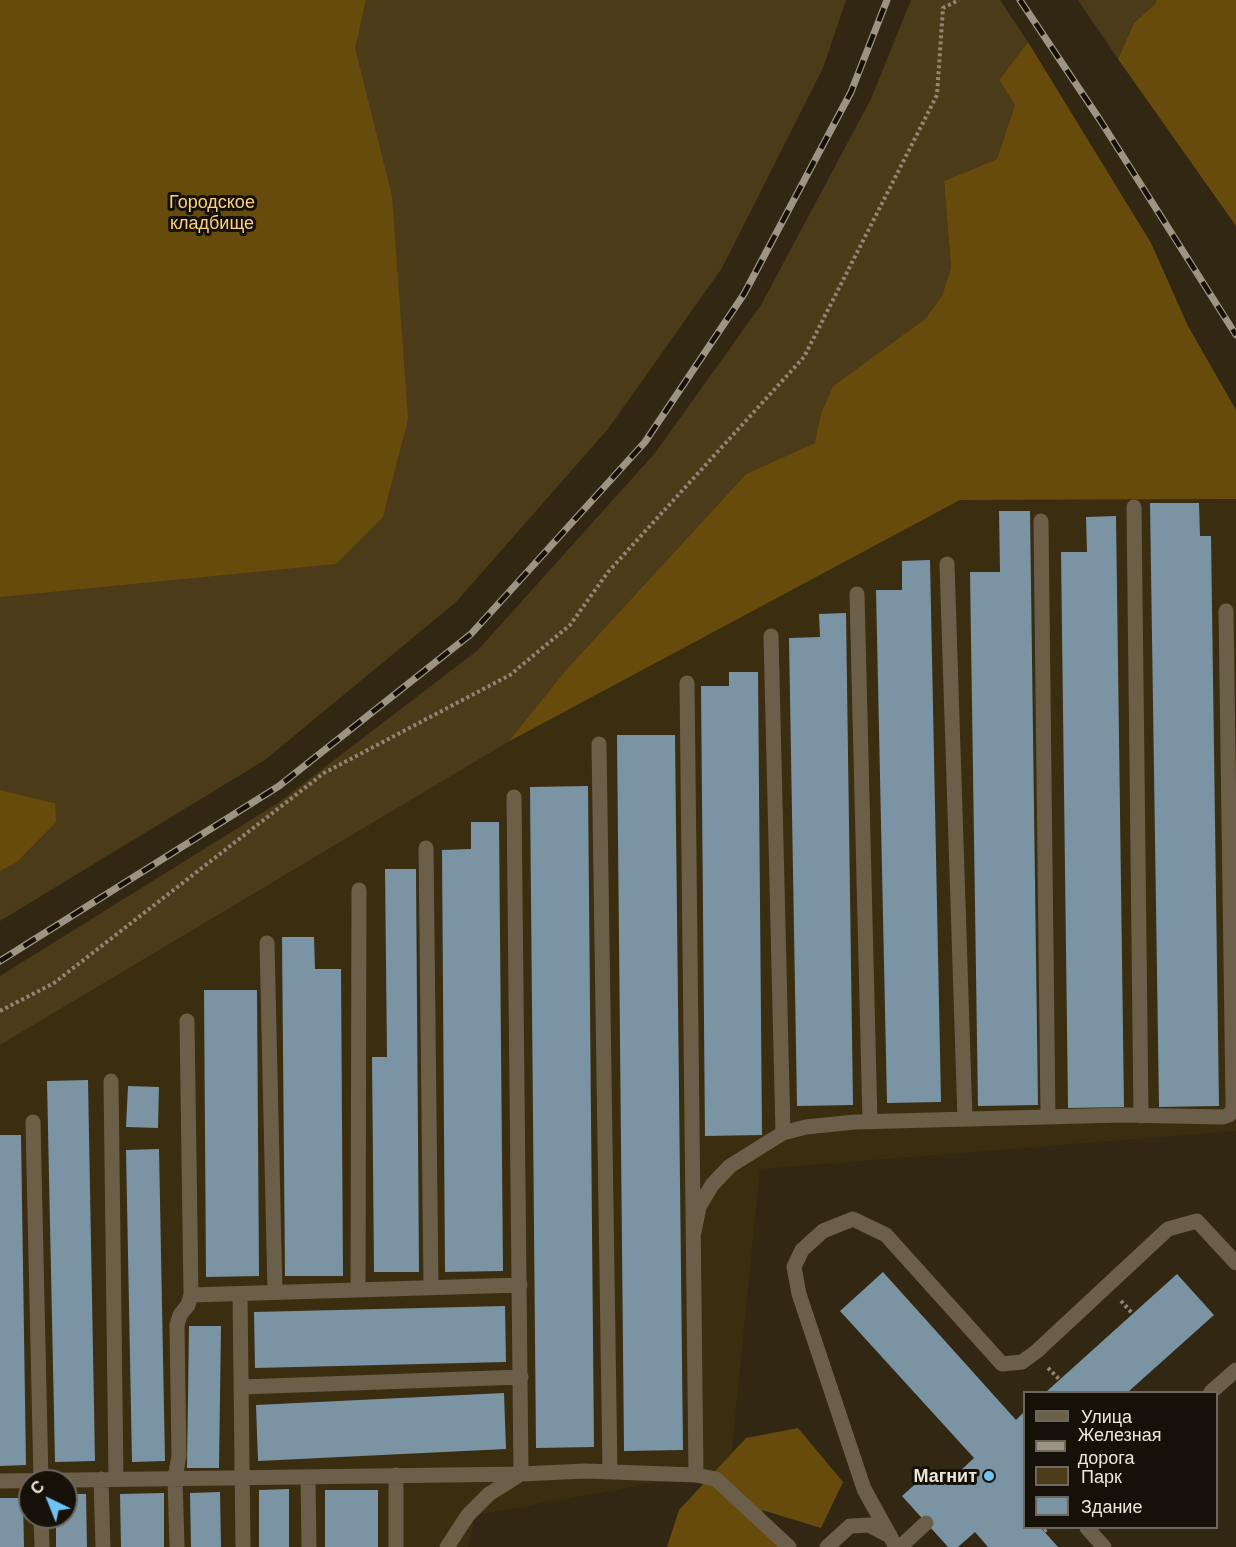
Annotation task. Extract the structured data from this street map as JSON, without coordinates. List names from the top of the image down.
{
  "parks": ["Городское кладбище"],
  "places": ["Магнит"],
  "legend": [
    "Улица",
    "Железная дорога",
    "Парк",
    "Здание"
  ],
  "north": "top left"
}
